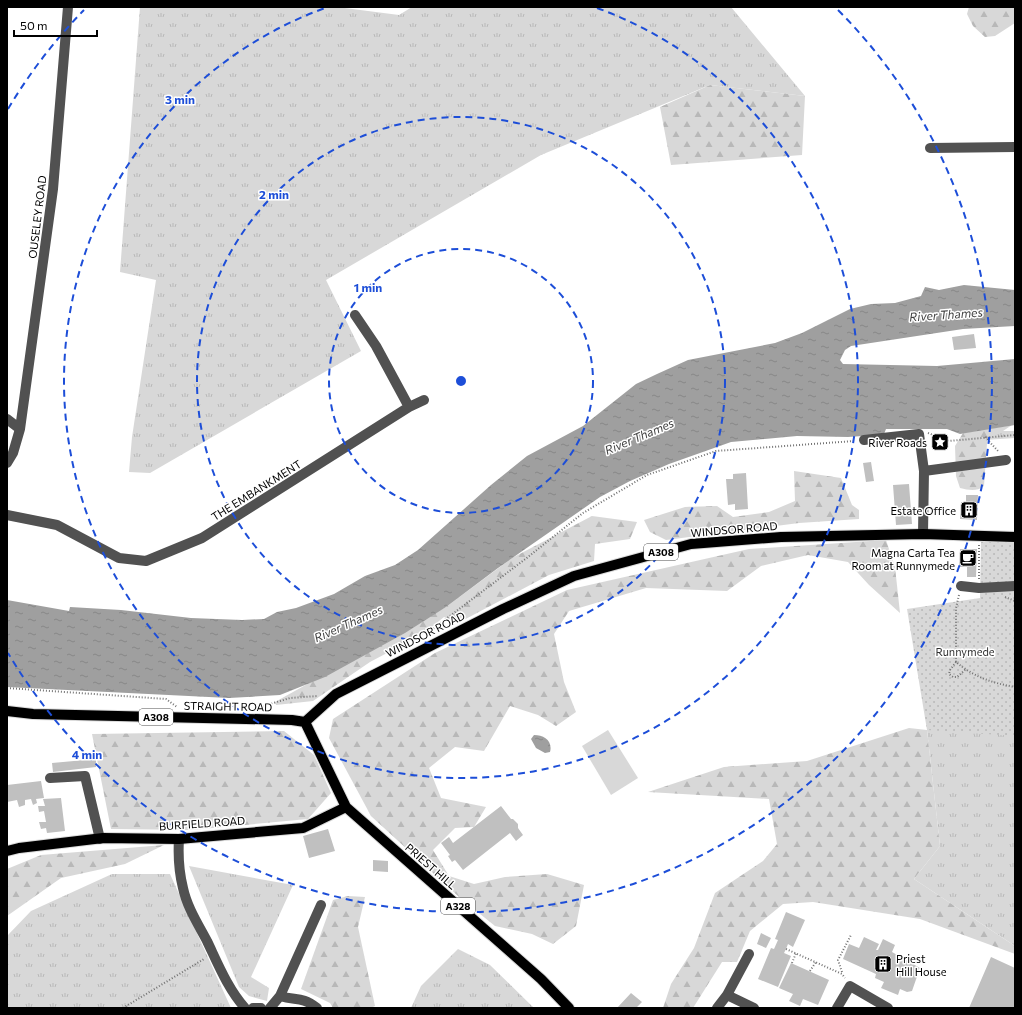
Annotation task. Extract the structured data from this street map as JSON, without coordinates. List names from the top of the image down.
{
  "streets": {
    "main road": [
      "WINDSOR ROAD",
      "A308",
      "STRAIGHT ROAD",
      "BURFIELD ROAD",
      "PRIEST HILL",
      "A328"
    ],
    "street": ["OUSELEY ROAD", "THE EMBANKMENT"]
  },
  "crossings": [
    ["WINDSOR ROAD", "STRAIGHT ROAD"],
    ["WINDSOR ROAD", "PRIEST HILL"],
    ["STRAIGHT ROAD", "PRIEST HILL"],
    ["BURFIELD ROAD", "PRIEST HILL"]
  ],
  "water": ["River Thames"],
  "parks": ["Runnymede"],
  "places": {
    "place": ["River Roads"],
    "building": ["Estate Office", "Priest Hill House"],
    "cafe": ["Magna Carta Tea Room at Runnymede"]
  },
  "scale_bar": "50 m",
  "rings": [
    "3 min",
    "2 min",
    "1 min",
    "4 min"
  ]
}
